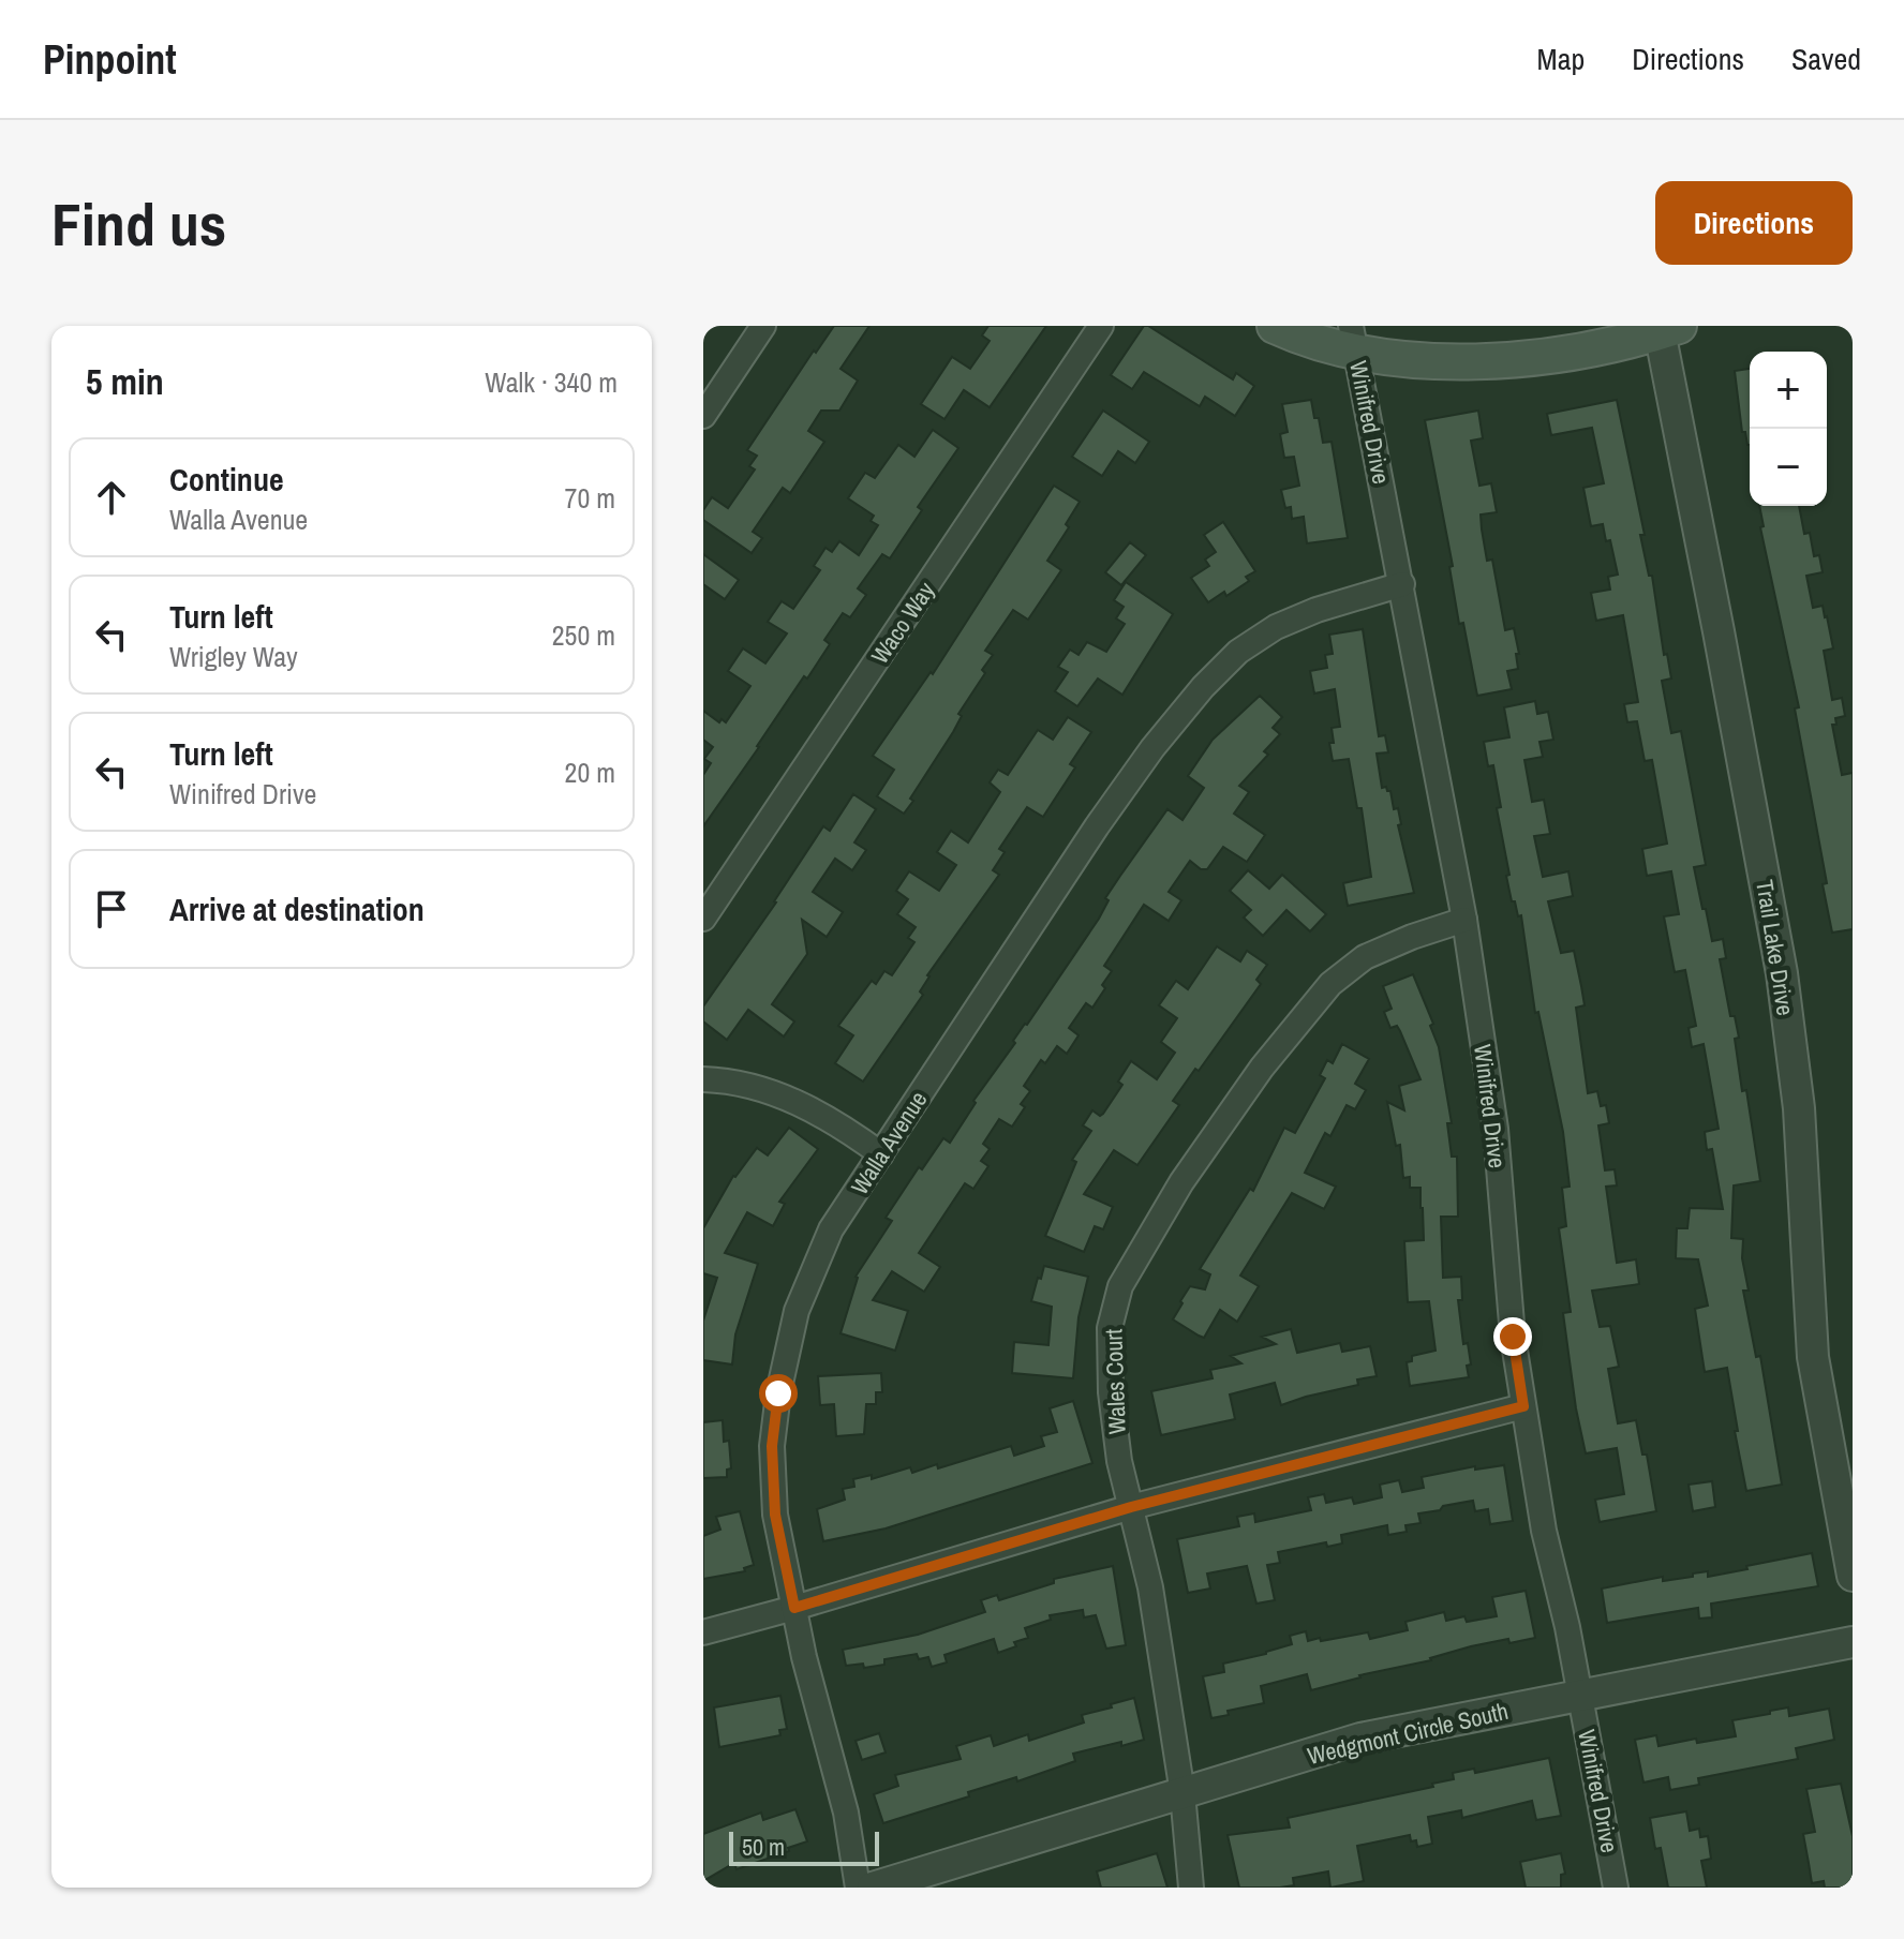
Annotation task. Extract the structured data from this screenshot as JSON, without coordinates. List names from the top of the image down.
{
  "streets": {
    "street": [
      "Winifred Drive",
      "Waco Way",
      "Trail Lake Drive",
      "Walla Avenue",
      "Wales Court",
      "Wedgmont Circle South"
    ]
  },
  "crossings": [
    ["Winifred Drive", "Walla Avenue"],
    ["Winifred Drive", "Wales Court"],
    ["Winifred Drive", "Wedgmont Circle South"],
    ["Wales Court", "Wedgmont Circle South"]
  ],
  "scale_bar": "50 m",
  "page": {
    "header": "Pinpoint",
    "nav": ["Map", "Directions", "Saved"],
    "buttons": "Directions",
    "title": "Find us",
    "heading": ["5 min", "Walk · 340 m"],
    "map_buttons": ["+", "−"],
    "list": [
      ["Continue", "Walla Avenue", "70 m"],
      ["Turn left", "Wrigley Way", "250 m"],
      ["Turn left", "Winifred Drive", "20 m"],
      "Arrive at destination"
    ],
    "scale": "50 m"
  }
}
